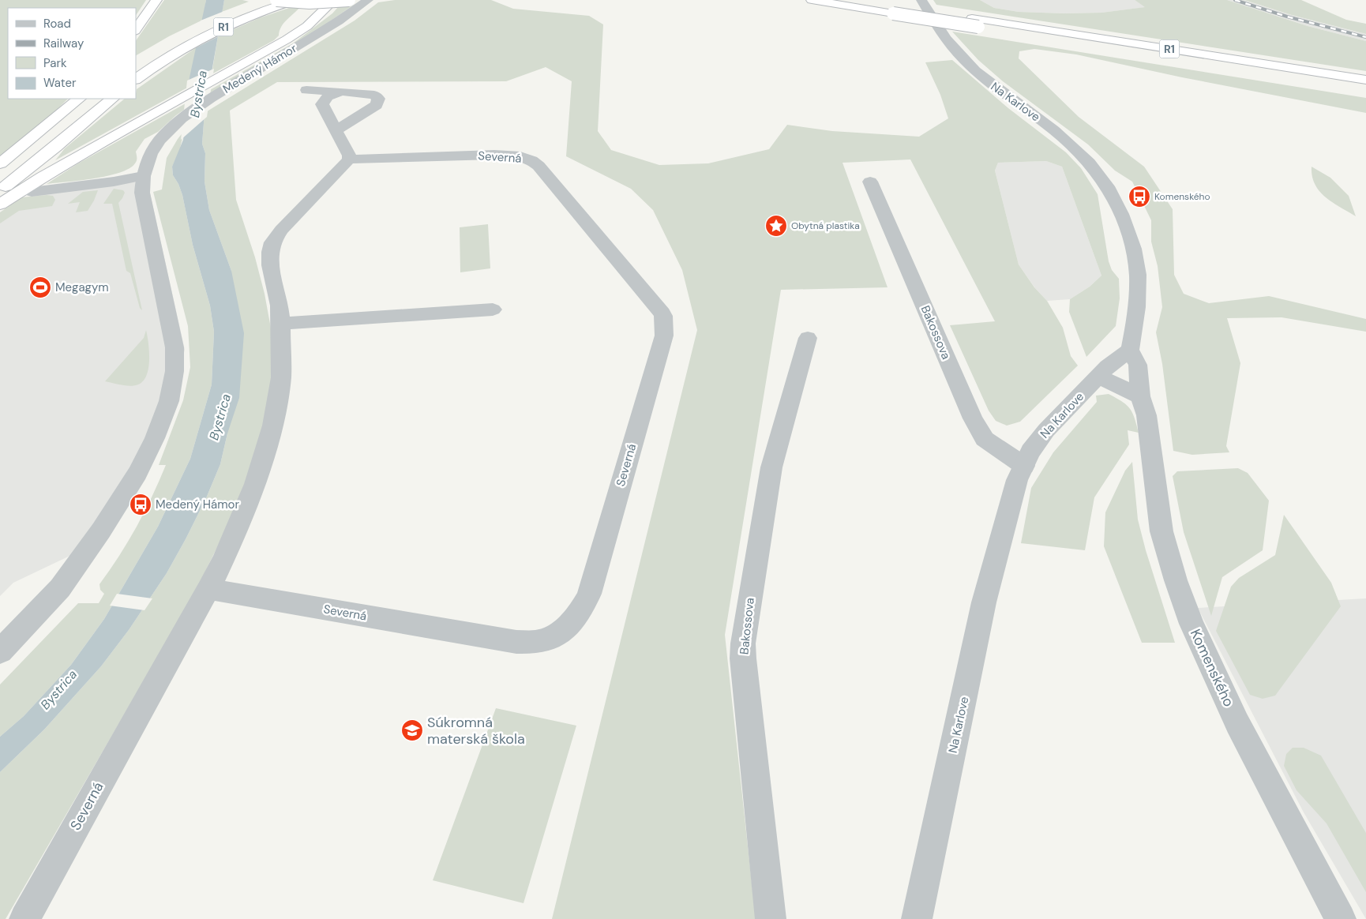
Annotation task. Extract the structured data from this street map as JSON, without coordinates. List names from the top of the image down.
{
  "streets": {
    "highway": ["R1"],
    "street": [
      "Medený Hámor",
      "Na Karlove",
      "Severná",
      "Bakossova",
      "Komenského"
    ]
  },
  "crossings": [
    ["Na Karlove", "Bakossova"],
    ["Na Karlove", "Komenského"]
  ],
  "water": ["Bystrica"],
  "places": {
    "bus stop": ["Komenského", "Medený Hámor"],
    "place": ["Obytná plastika"],
    "sports": ["Megagym"],
    "school or university": ["Súkromná materská škola"]
  },
  "legend": [
    "Road",
    "Railway",
    "Park",
    "Water"
  ]
}
